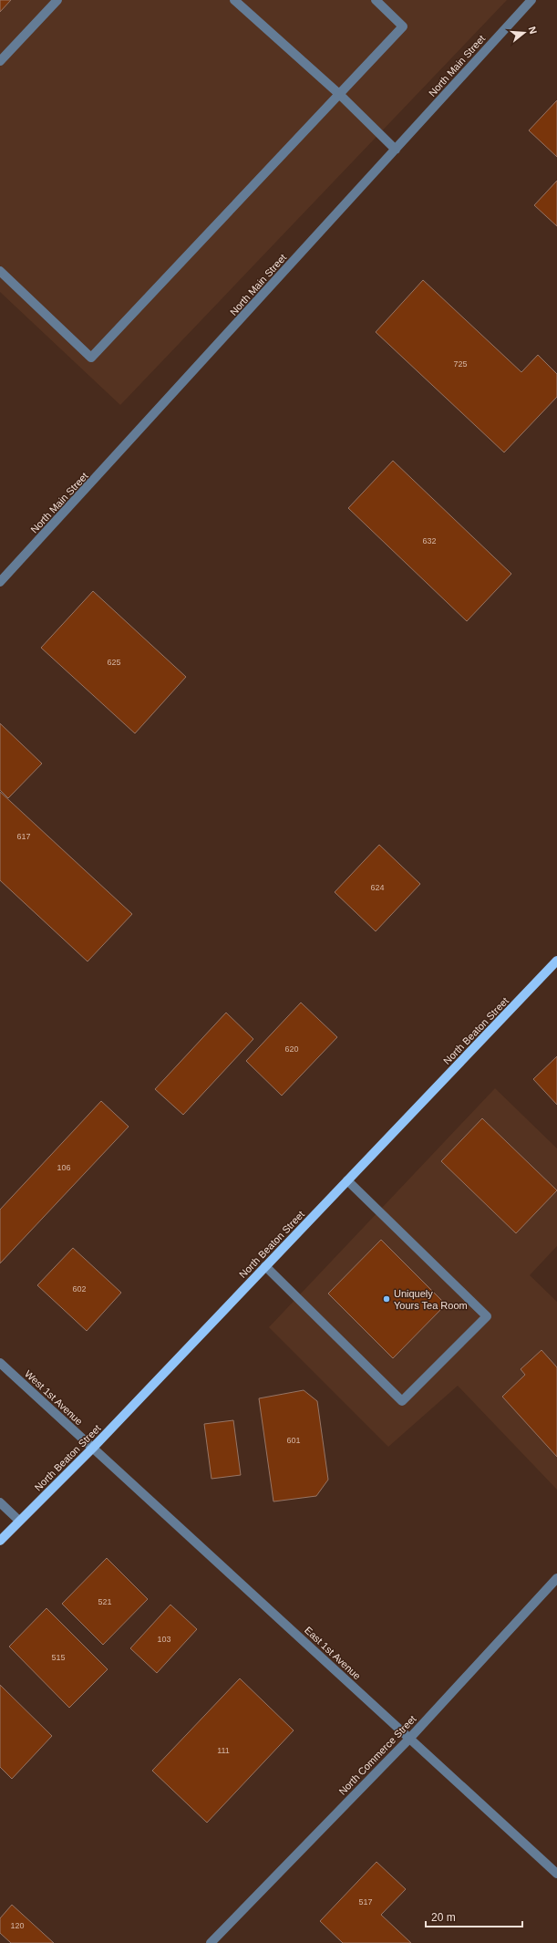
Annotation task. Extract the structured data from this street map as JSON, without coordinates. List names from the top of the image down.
{
  "streets": {
    "main road": ["North Beaton Street"],
    "street": [
      "North Main Street",
      "West 1st Avenue",
      "East 1st Avenue",
      "North Commerce Street"
    ]
  },
  "crossings": [
    ["North Beaton Street", "West 1st Avenue"],
    ["North Beaton Street", "East 1st Avenue"],
    ["West 1st Avenue", "East 1st Avenue"],
    ["East 1st Avenue", "North Commerce Street"]
  ],
  "places": ["Uniquely Yours Tea Room"],
  "house_numbers": [
    "725",
    "632",
    "625",
    "617",
    "624",
    "620",
    "106",
    "602",
    "601",
    "521",
    "103",
    "515",
    "111",
    "517",
    "120"
  ],
  "scale_bar": "20 m",
  "north": "right"
}
